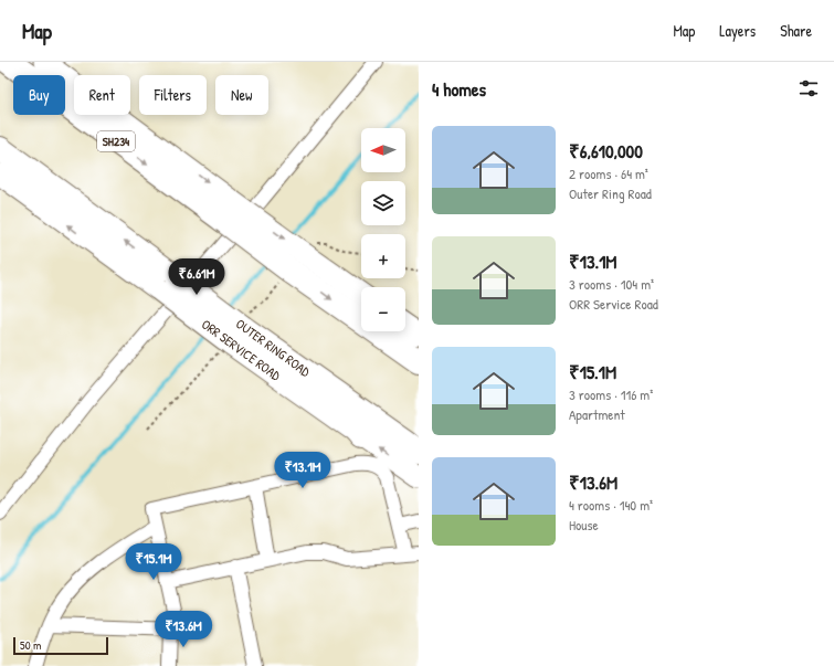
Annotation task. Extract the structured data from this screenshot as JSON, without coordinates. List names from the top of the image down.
{
  "streets": {
    "highway": ["SH234", "OUTER RING ROAD"],
    "main road": ["ORR SERVICE ROAD"]
  },
  "crossings": [
    ["OUTER RING ROAD", "ORR SERVICE ROAD"]
  ],
  "scale_bar": "50 m",
  "north": "left",
  "page": {
    "header": "Map",
    "nav": ["Map", "Layers", "Share"],
    "heading": "4 homes",
    "chip": [
      "Buy",
      "Rent",
      "Filters",
      "New"
    ],
    "list": [
      {
        "name": "₹6,610,000",
        "note": "2 rooms · 64 m² · Outer Ring Road"
      },
      {
        "name": "₹13.1M",
        "note": "3 rooms · 104 m² · ORR Service Road"
      },
      {
        "name": "₹15.1M",
        "note": "3 rooms · 116 m² · Apartment"
      },
      {
        "name": "₹13.6M",
        "note": "4 rooms · 140 m² · House"
      }
    ],
    "map_buttons": ["+", "−"],
    "price": [
      "₹6.61M",
      "₹13.1M",
      "₹15.1M",
      "₹13.6M"
    ],
    "scale": "50 m"
  }
}
